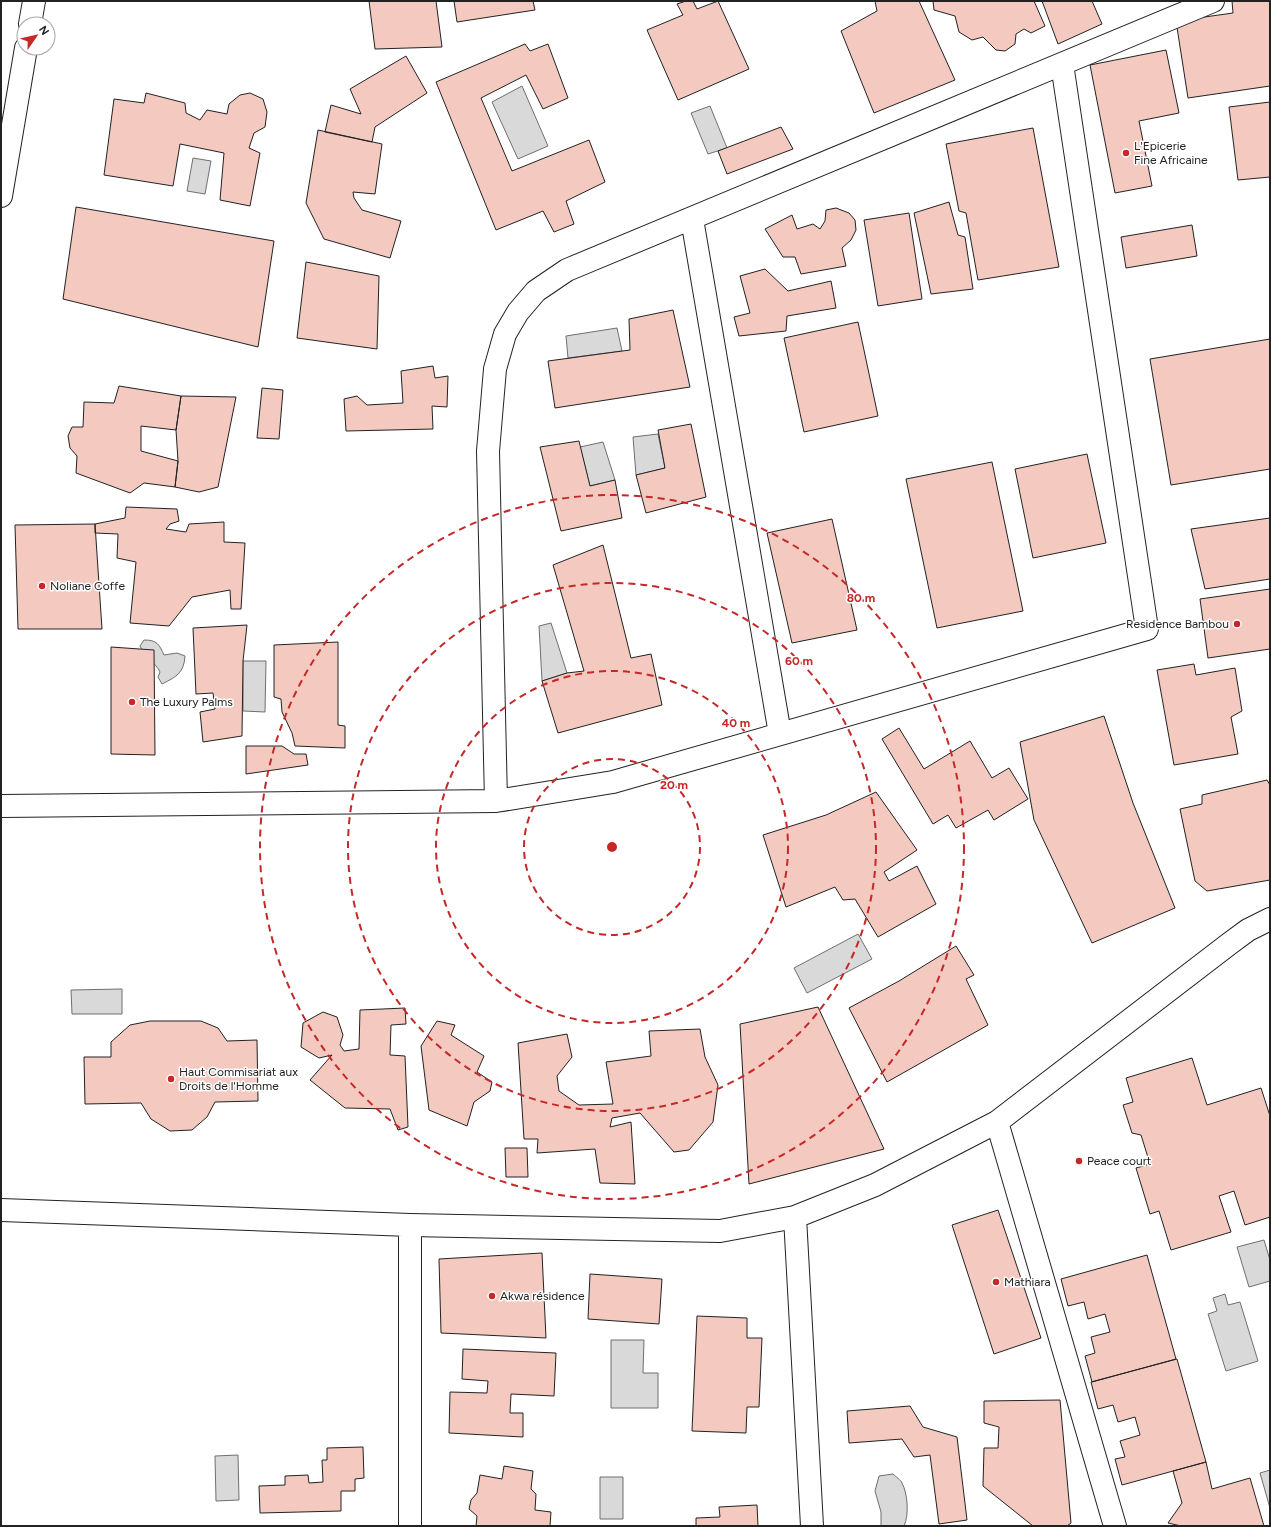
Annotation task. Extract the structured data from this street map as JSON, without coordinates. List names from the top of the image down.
{
  "places": [
    "L'Epicerie Fine Africaine",
    "Noliane Coffe",
    "Residence Bambou",
    "The Luxury Palms",
    "Haut Commisariat aux Droits de l'Homme",
    "Peace court",
    "Mathiara",
    "Akwa résidence"
  ],
  "north": "top right",
  "rings": [
    "80 m",
    "60 m",
    "40 m",
    "20 m"
  ]
}
